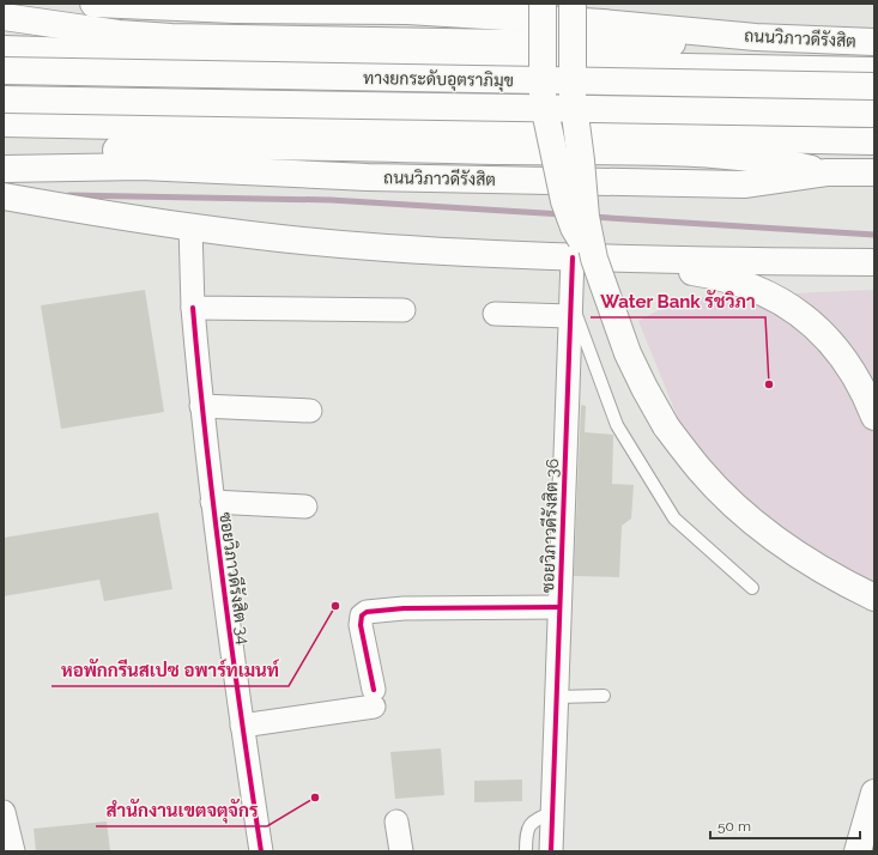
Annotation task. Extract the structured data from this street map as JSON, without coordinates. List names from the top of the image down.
{
  "streets": {
    "main road": ["ถนนวิภาวดีรังสิต", "ทางยกระดับอุตราภิมุข"],
    "street": ["ซอยวิภาวดีรังสิต 36", "ซอยวิภาวดีรังสิต 34"]
  },
  "places": ["Water Bank รัชวิภา", "หอพักกรีนสเปซ อพาร์ทเมนท์", "สำนักงานเขตจตุจักร"],
  "scale_bar": "50 m"
}
